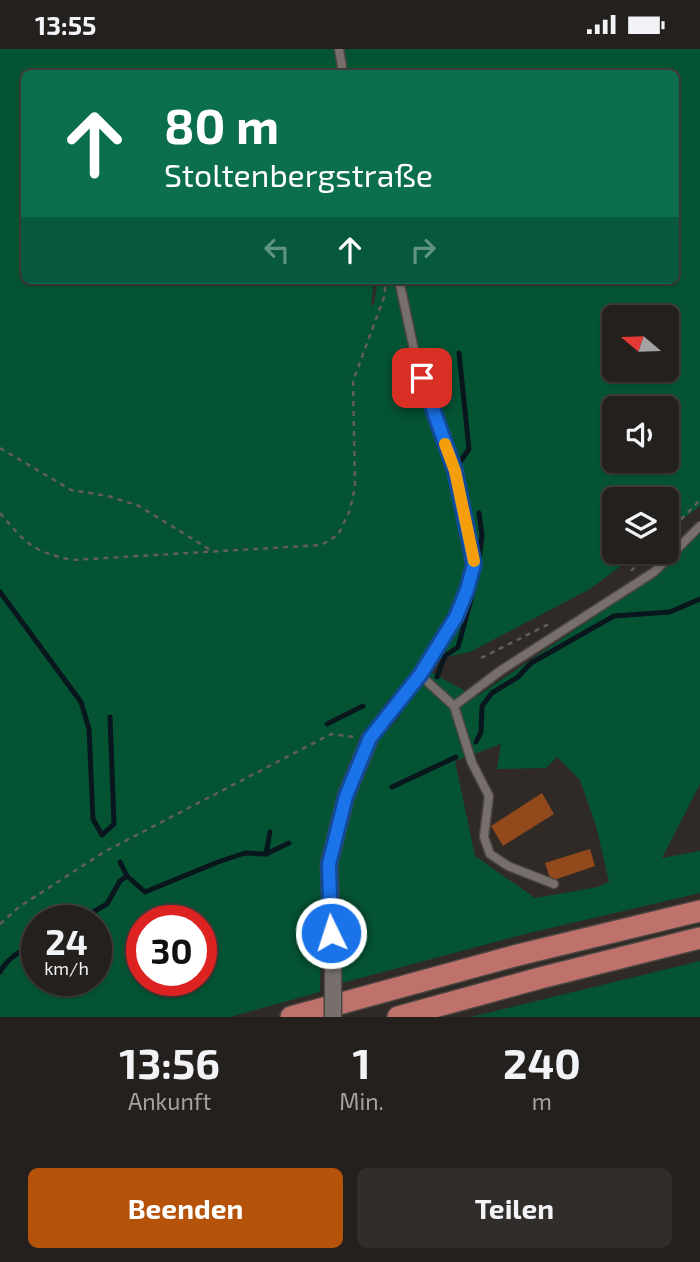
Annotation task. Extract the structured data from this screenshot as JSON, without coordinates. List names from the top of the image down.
{
  "north": "left",
  "page": {
    "status": "13:55",
    "turn": ["80 m", "Stoltenbergstraße"],
    "speed": "24 km/h",
    "limit": "30",
    "eta": [
      "13:56",
      "Ankunft",
      "1",
      "Min.",
      "240",
      "m"
    ],
    "buttons": ["Beenden", "Teilen"]
  }
}
